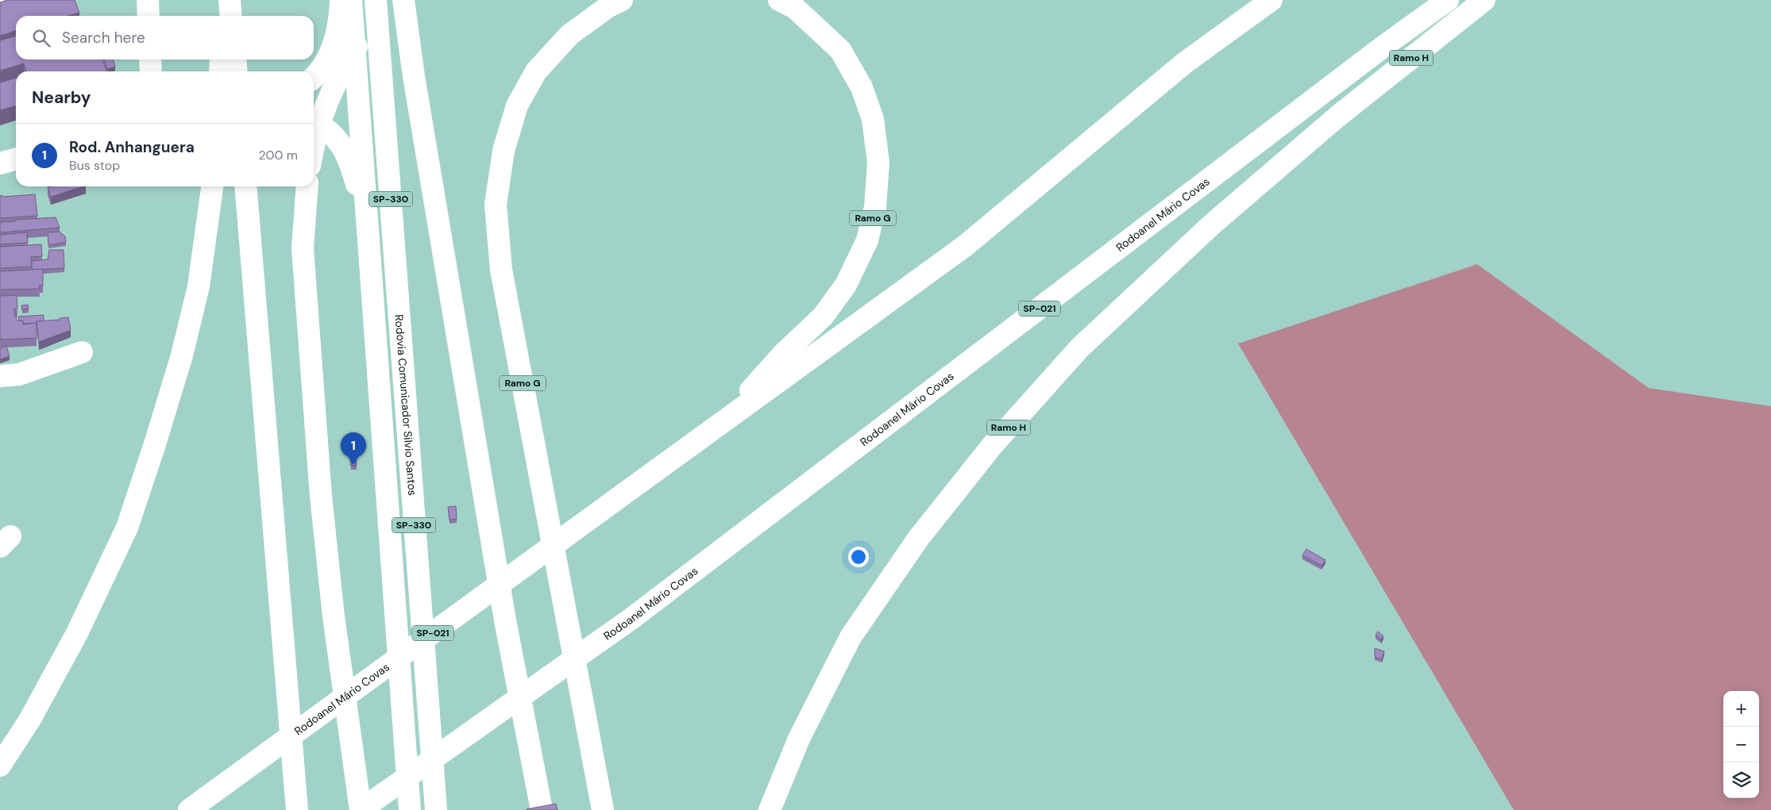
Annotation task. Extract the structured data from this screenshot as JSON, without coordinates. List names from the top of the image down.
{
  "streets": {
    "main road": [
      "Ramo H",
      "SP-330",
      "Rodoanel Mário Covas",
      "Ramo G",
      "SP-021",
      "Rodovia Comunicador Silvio Santos"
    ]
  },
  "crossings": [
    ["Rodoanel Mário Covas", "Ramo G"]
  ],
  "page": {
    "search": "Search here",
    "heading": "Nearby",
    "list": [
      {
        "mark": "1",
        "name": "Rod. Anhanguera",
        "note": "Bus stop",
        "value": "200 m"
      }
    ],
    "pins": "1",
    "map_buttons": ["+", "−"]
  }
}
